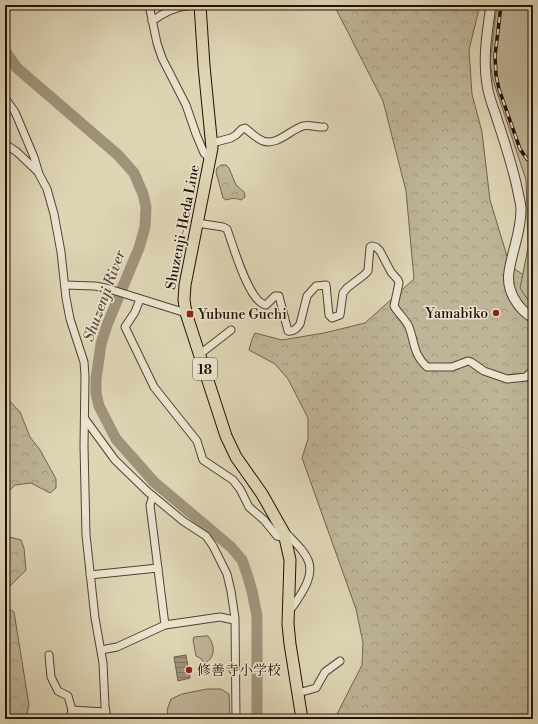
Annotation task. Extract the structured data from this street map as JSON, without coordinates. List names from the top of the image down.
{
  "streets": {
    "main road": ["Shuzenji-Heda Line", "18"]
  },
  "water": ["Shuzenji River"],
  "places": {
    "other": ["Yamabiko", "修善寺小学校"],
    "transit": ["Yubune Guchi"]
  }
}
